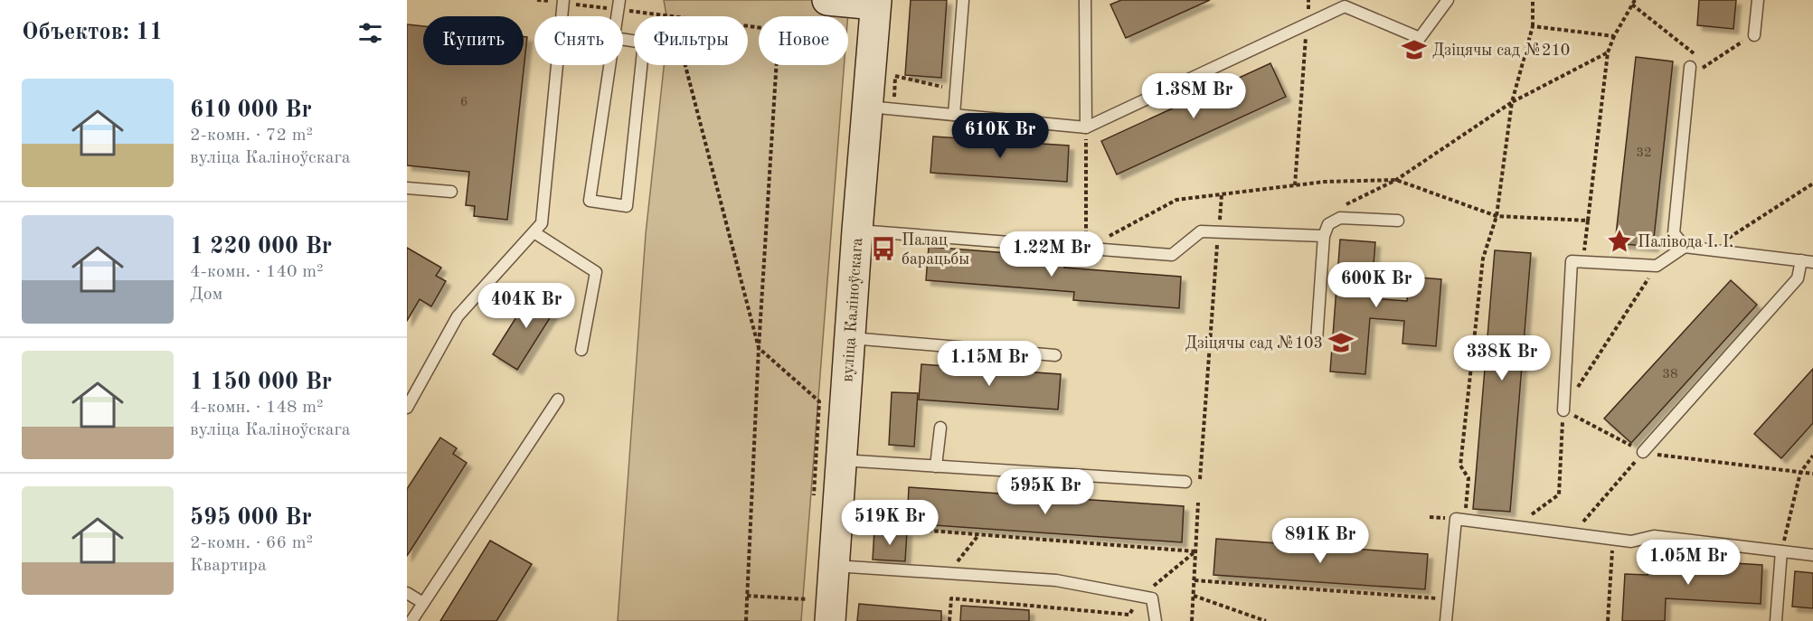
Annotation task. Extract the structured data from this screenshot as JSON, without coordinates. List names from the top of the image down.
{
  "streets": {
    "main road": ["вуліца Каліноўскага"]
  },
  "places": {
    "school or university": ["Дзіцячы сад №210", "Дзіцячы сад №103"],
    "place": ["Палівода І. І."],
    "bus stop": ["Палац барацьбы"]
  },
  "house_numbers": ["6", "32", "38"],
  "page": {
    "heading": "Объектов: 11",
    "chip": [
      "Купить",
      "Снять",
      "Фильтры",
      "Новое"
    ],
    "list": [
      {
        "name": "610 000 Br",
        "note": "2-комн. · 72 m² · вуліца Каліноўскага"
      },
      {
        "name": "1 220 000 Br",
        "note": "4-комн. · 140 m² · Дом"
      },
      {
        "name": "1 150 000 Br",
        "note": "4-комн. · 148 m² · вуліца Каліноўскага"
      },
      {
        "name": "595 000 Br",
        "note": "2-комн. · 66 m² · Квартира"
      }
    ],
    "price": [
      "1.38M Br",
      "610K Br",
      "1.22M Br",
      "600K Br",
      "404K Br",
      "338K Br",
      "1.15M Br",
      "595K Br",
      "519K Br",
      "891K Br",
      "1.05M Br"
    ]
  }
}
